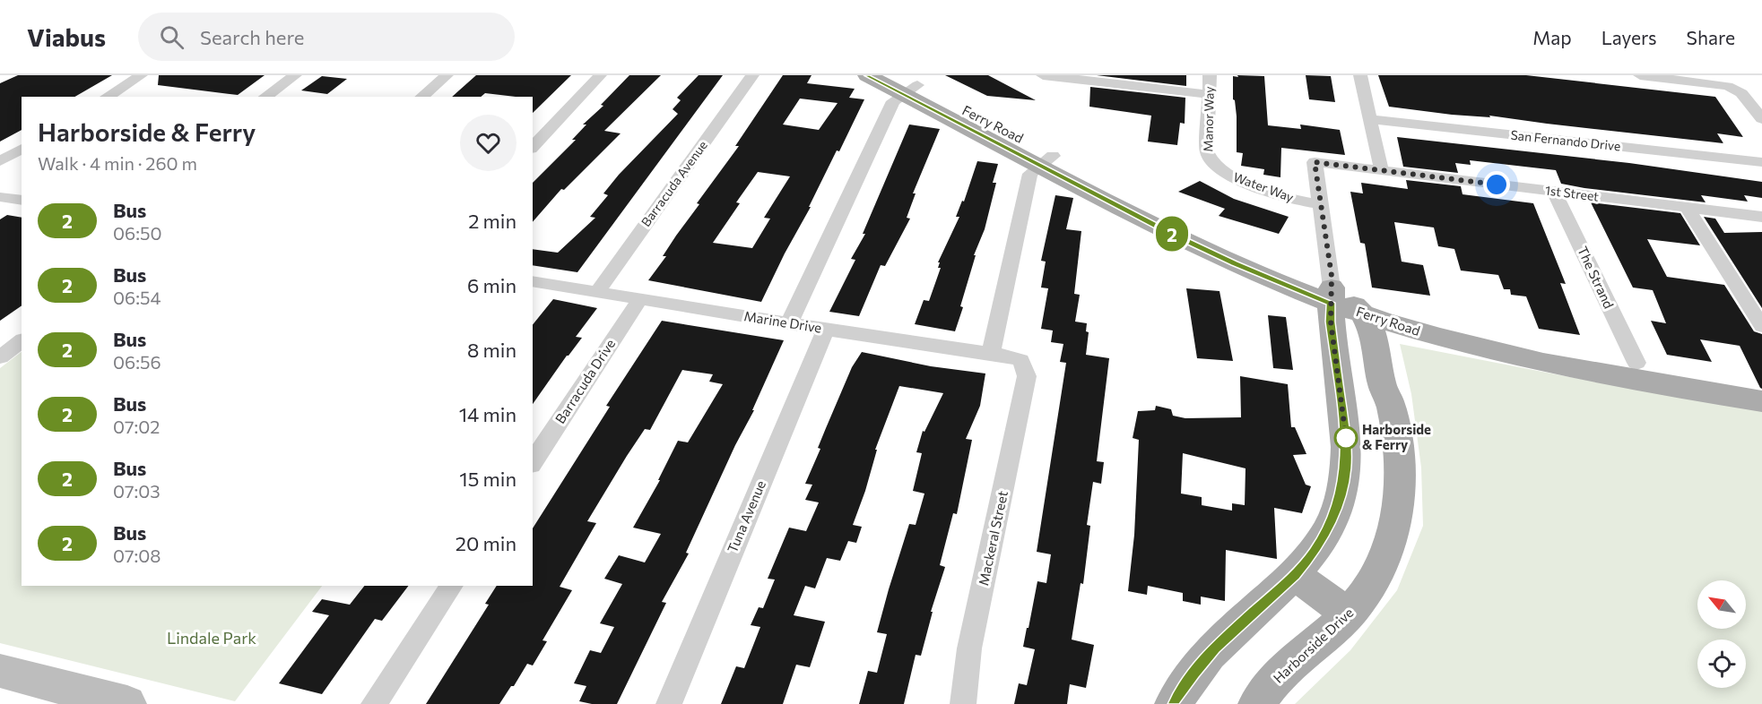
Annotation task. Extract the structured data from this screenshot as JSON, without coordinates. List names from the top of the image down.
{
  "streets": {
    "main road": ["Ferry Road", "Harborside Drive"],
    "street": [
      "Manor Way",
      "San Fernando Drive",
      "Barracuda Avenue",
      "Water Way",
      "1st Street",
      "The Strand",
      "Marine Drive",
      "Barracuda Drive",
      "Tuna Avenue",
      "Mackeral Street"
    ]
  },
  "crossings": [
    ["Manor Way", "Water Way"],
    ["Ferry Road", "The Strand"],
    ["Ferry Road", "Harborside Drive"],
    ["Barracuda Avenue", "Marine Drive"],
    ["Water Way", "1st Street"],
    ["1st Street", "The Strand"],
    ["Marine Drive", "Barracuda Drive"],
    ["Marine Drive", "Tuna Avenue"],
    ["Marine Drive", "Mackeral Street"]
  ],
  "parks": ["Lindale Park"],
  "places": ["Harborside & Ferry"],
  "lines": ["bus line 2"],
  "north": "top left",
  "page": {
    "header": "Viabus",
    "search": "Search here",
    "nav": ["Map", "Layers", "Share"],
    "on_map": "2",
    "heading": ["Harborside & Ferry", "Walk · 4 min · 260 m"],
    "list": [
      {
        "mark": "2",
        "name": "Bus",
        "note": "06:50",
        "value": "2 min"
      },
      {
        "mark": "2",
        "name": "Bus",
        "note": "06:54",
        "value": "6 min"
      },
      {
        "mark": "2",
        "name": "Bus",
        "note": "06:56",
        "value": "8 min"
      },
      {
        "mark": "2",
        "name": "Bus",
        "note": "07:02",
        "value": "14 min"
      },
      {
        "mark": "2",
        "name": "Bus",
        "note": "07:03",
        "value": "15 min"
      },
      {
        "mark": "2",
        "name": "Bus",
        "note": "07:08",
        "value": "20 min"
      }
    ]
  }
}
